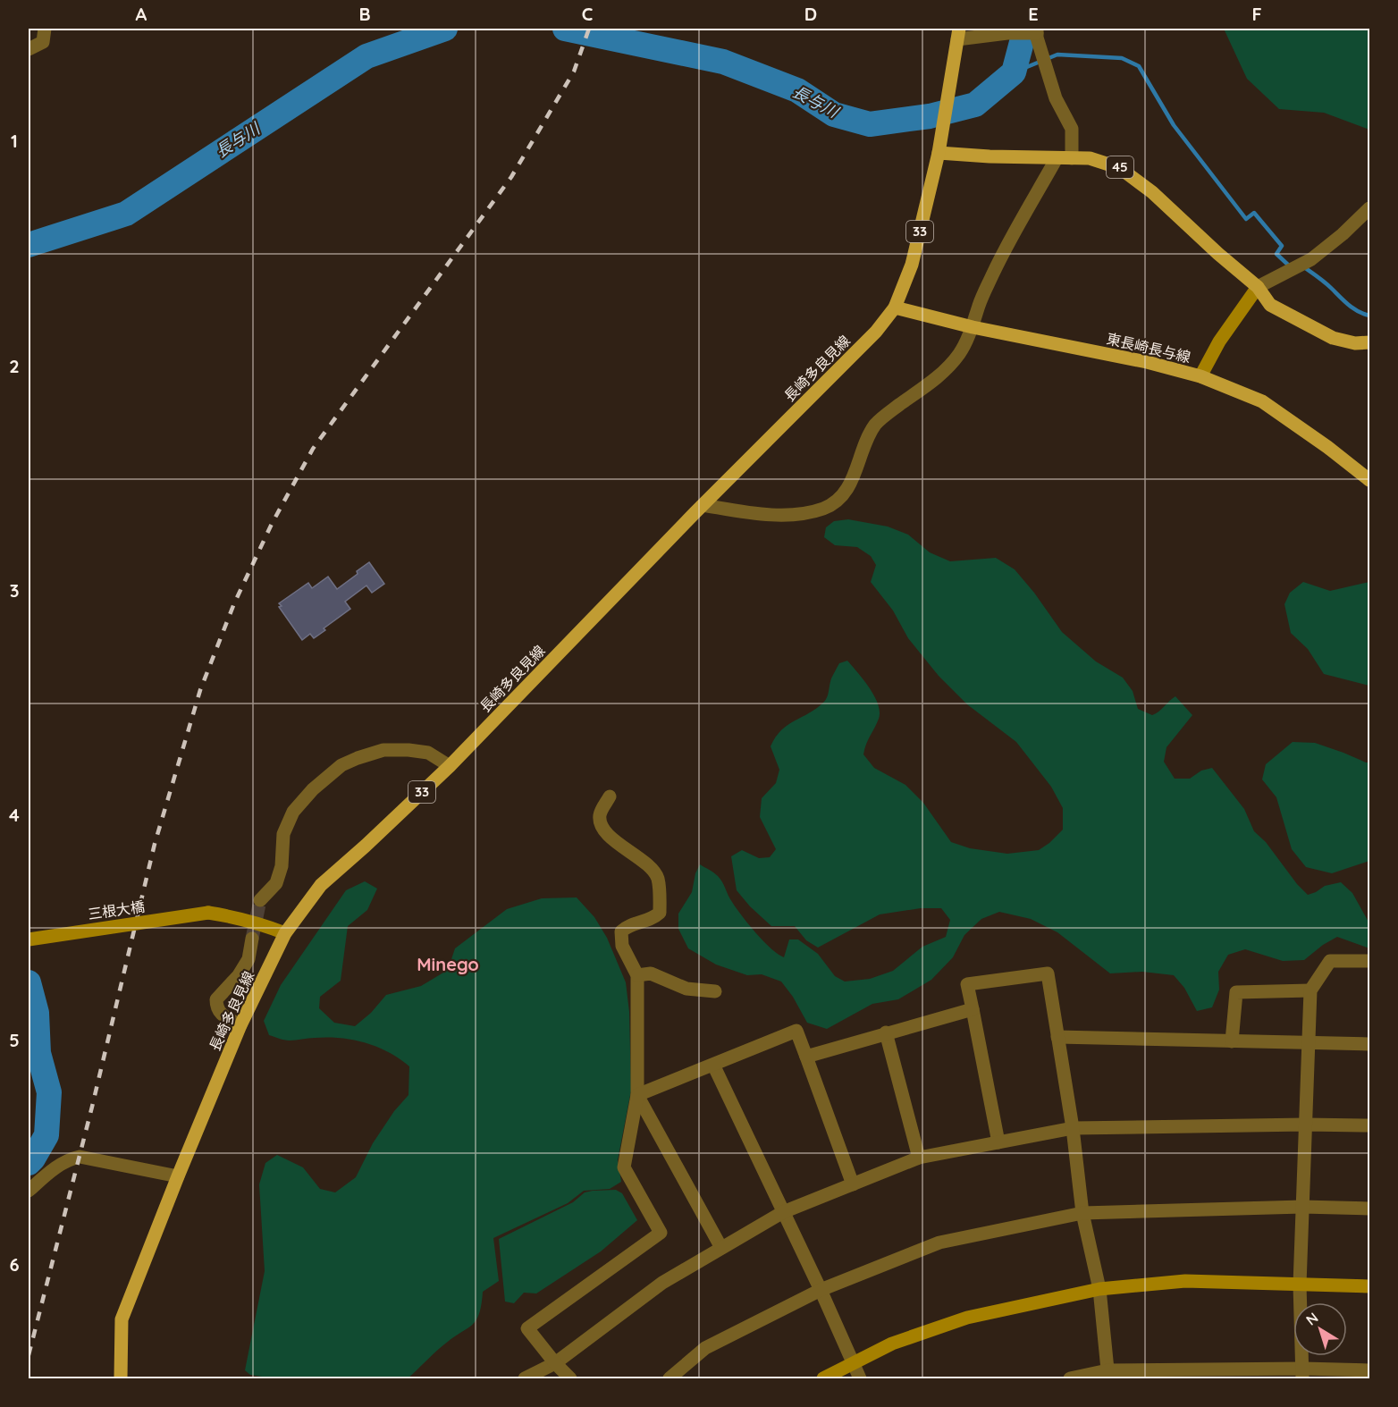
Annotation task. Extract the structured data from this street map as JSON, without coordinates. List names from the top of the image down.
{
  "streets": {
    "main road": [
      "45",
      "33",
      "東長崎長与線",
      "長崎多良見線"
    ],
    "street": ["三根大橋"]
  },
  "crossings": [
    ["45", "長崎多良見線"],
    ["東長崎長与線", "長崎多良見線"],
    ["長崎多良見線", "三根大橋"]
  ],
  "districts": ["Minego"],
  "water": ["長与川"],
  "north": "top left",
  "grid": {
    "columns": [
      "A",
      "B",
      "C",
      "D",
      "E",
      "F"
    ],
    "rows": [
      "1",
      "2",
      "3",
      "4",
      "5",
      "6"
    ]
  }
}
